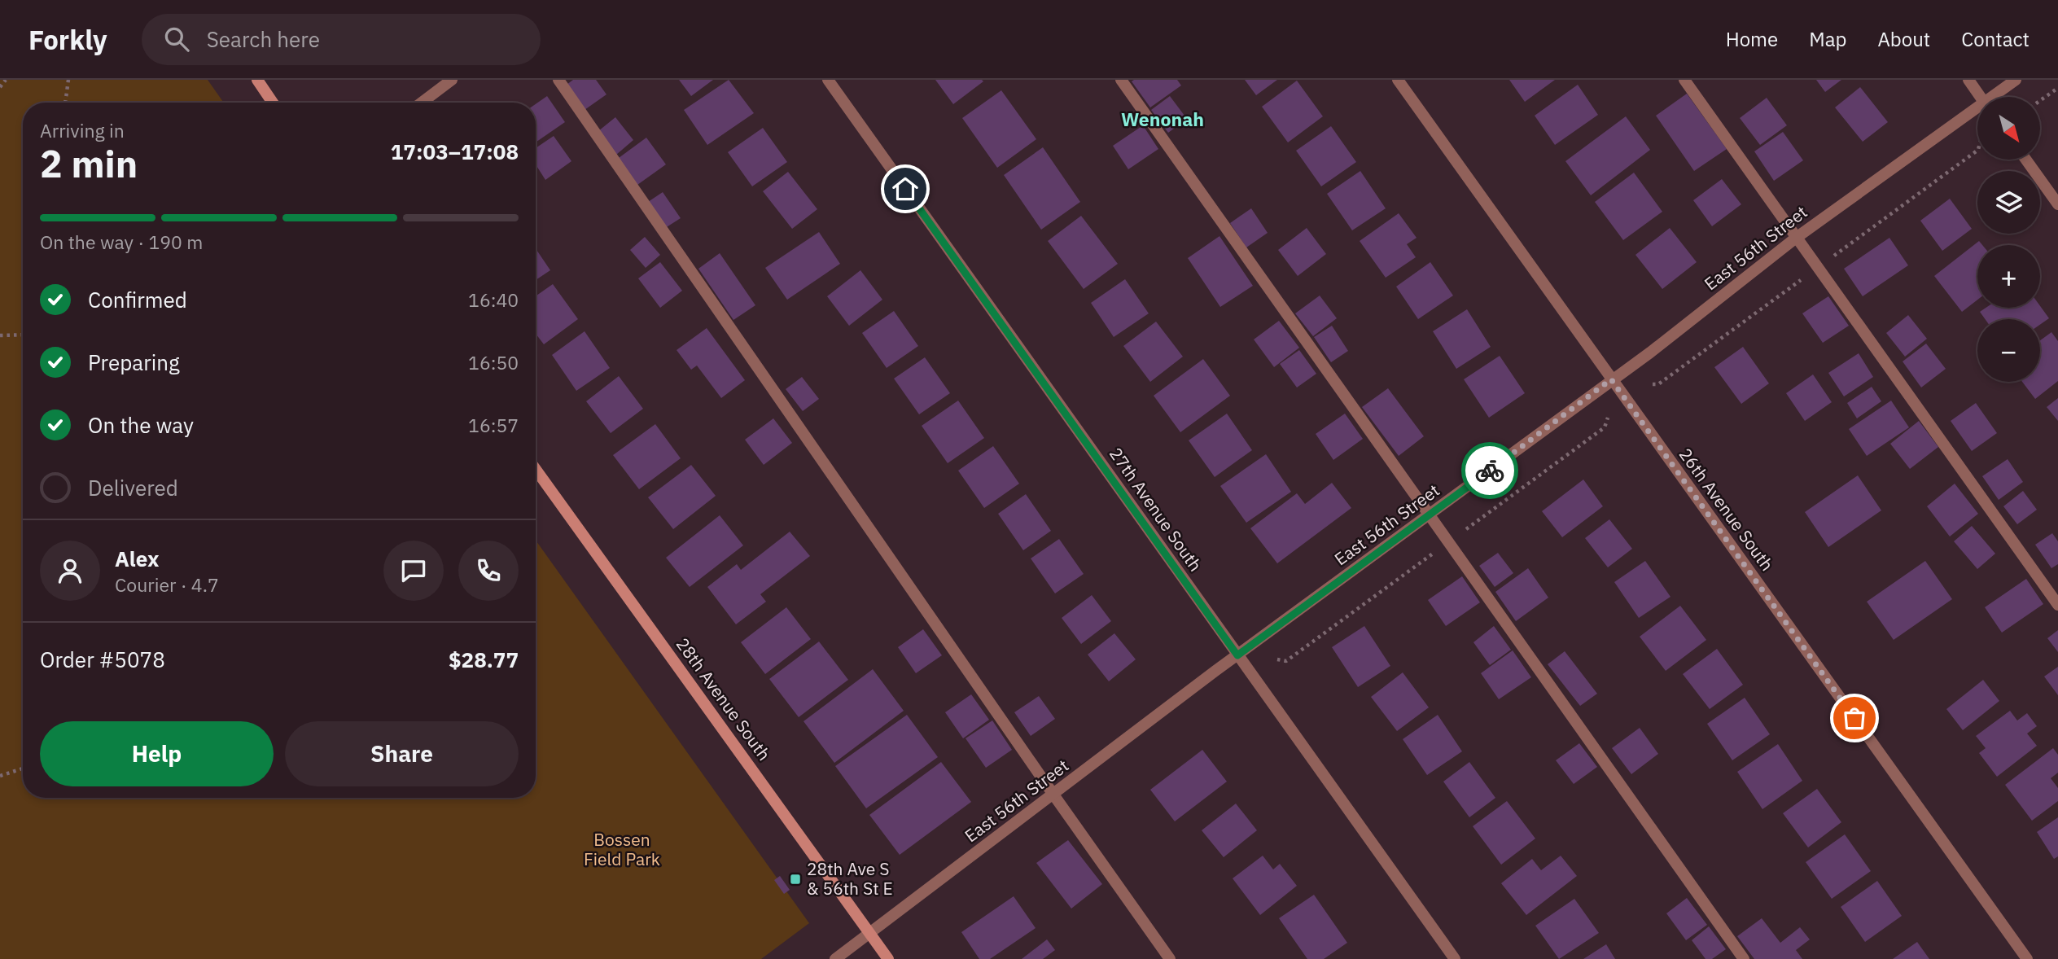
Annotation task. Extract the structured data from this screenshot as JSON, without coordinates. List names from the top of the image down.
{
  "streets": {
    "street": [
      "East 56th Street",
      "27th Avenue South",
      "26th Avenue South",
      "28th Avenue South"
    ]
  },
  "crossings": [
    ["East 56th Street", "27th Avenue South"],
    ["East 56th Street", "26th Avenue South"],
    ["East 56th Street", "28th Avenue South"]
  ],
  "districts": ["Wenonah"],
  "parks": ["Bossen Field Park"],
  "places": {
    "transit": ["28th Ave S & 56th St E"]
  },
  "north": "bottom right",
  "page": {
    "header": "Forkly",
    "search": "Search here",
    "nav": [
      "Home",
      "Map",
      "About",
      "Contact"
    ],
    "map_buttons": ["+", "−"],
    "heading": ["2 min", "Arriving in", "17:03–17:08"],
    "panel": [
      "Alex",
      "Courier · 4.7",
      "Order #5078",
      "$28.77"
    ],
    "bar": "On the way · 190 m",
    "list": [
      ["Confirmed", "16:40"],
      ["Preparing", "16:50"],
      ["On the way", "16:57"],
      "Delivered"
    ],
    "buttons": ["Help", "Share"]
  }
}
